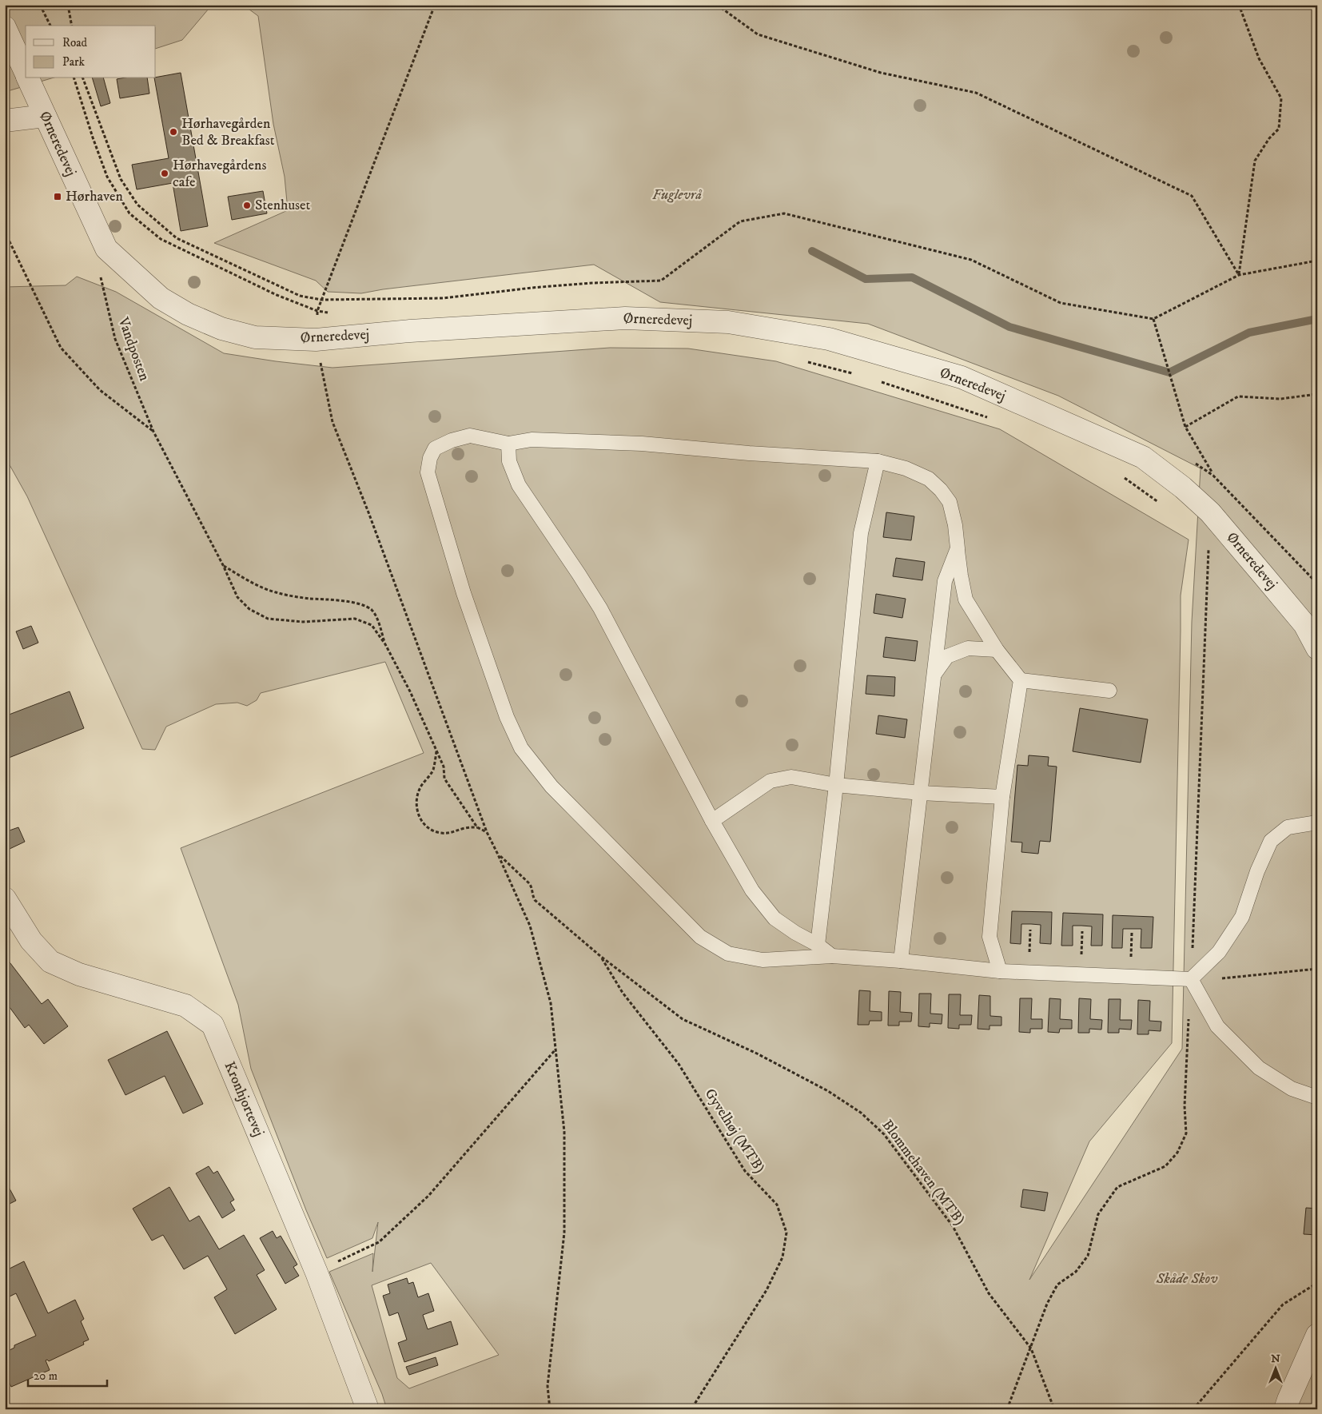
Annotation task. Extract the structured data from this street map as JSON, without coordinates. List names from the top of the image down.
{
  "streets": {
    "street": ["Ørneredevej", "Kronhjortevej"],
    "path": ["Vandposten", "Gyvelhøj (MTB)", "Blommehaven (MTB)"]
  },
  "crossings": [
    ["Ørneredevej", "Vandposten"],
    ["Gyvelhøj (MTB)", "Blommehaven (MTB)"]
  ],
  "parks": ["Fuglevrå", "Skåde Skov"],
  "places": {
    "other": ["Hørhavegården Bed & Breakfast", "Hørhavegårdens cafe", "Stenhuset"],
    "transit": ["Hørhaven"]
  },
  "legend": ["Road", "Park"],
  "scale_bar": "20 m",
  "north": "top"
}
